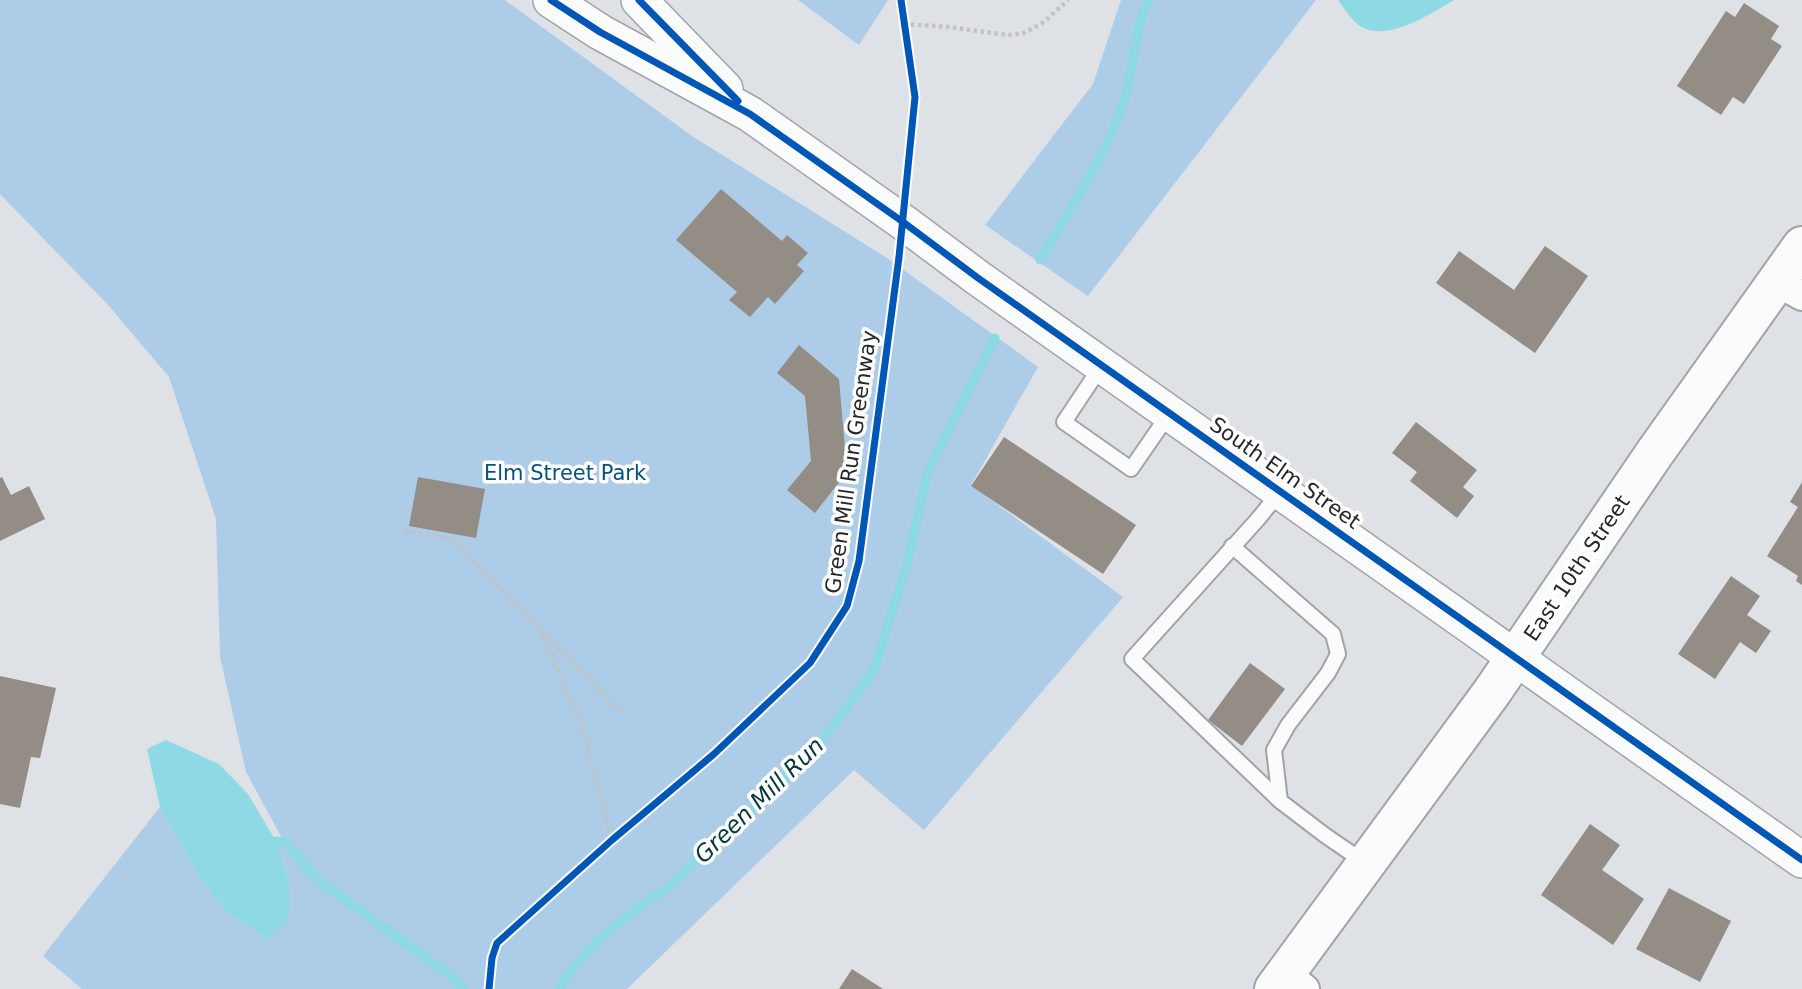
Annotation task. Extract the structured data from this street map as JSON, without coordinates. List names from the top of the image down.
{
  "streets": {
    "main road": ["East 10th Street"],
    "street": ["South Elm Street"],
    "cycle path": ["Green Mill Run Greenway"]
  },
  "crossings": [
    ["South Elm Street", "East 10th Street"]
  ],
  "water": ["Green Mill Run"],
  "parks": ["Elm Street Park"]
}
